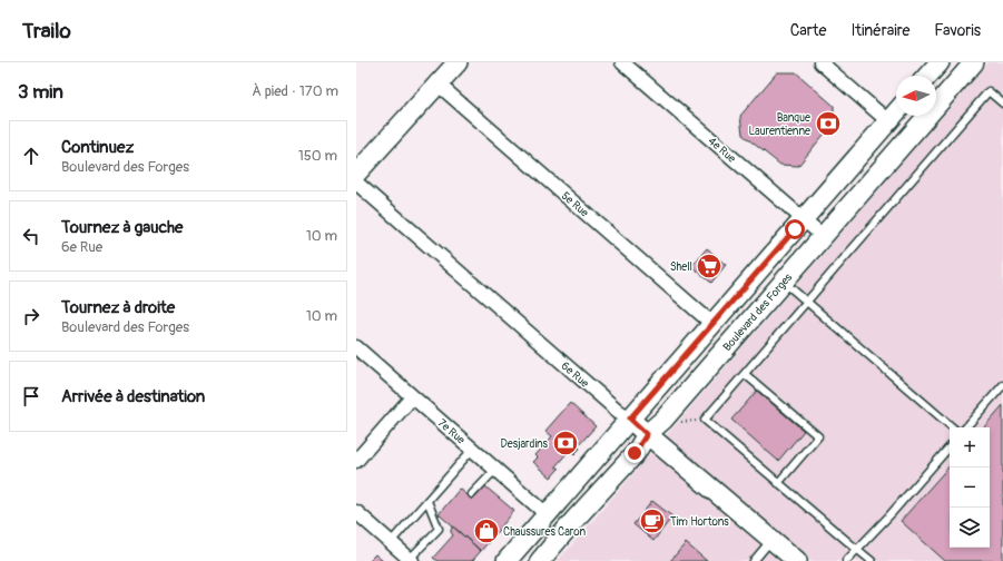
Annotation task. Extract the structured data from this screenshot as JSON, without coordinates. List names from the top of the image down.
{
  "streets": {
    "main road": ["Boulevard des Forges", "6e Rue"],
    "street": ["4e Rue", "5e Rue", "7e Rue"]
  },
  "crossings": [
    ["4e Rue", "Boulevard des Forges"],
    ["Boulevard des Forges", "6e Rue"]
  ],
  "places": {
    "bank": ["Banque Laurentienne", "Desjardins"],
    "supermarket": ["Shell"],
    "cafe": ["Tim Hortons"],
    "shop": ["Chaussures Caron"]
  },
  "north": "left",
  "page": {
    "header": "Trailo",
    "nav": ["Carte", "Itinéraire", "Favoris"],
    "heading": ["3 min", "À pied · 170 m"],
    "list": [
      ["Continuez", "Boulevard des Forges", "150 m"],
      ["Tournez à gauche", "6e Rue", "10 m"],
      ["Tournez à droite", "Boulevard des Forges", "10 m"],
      "Arrivée à destination"
    ],
    "map_buttons": ["+", "−"]
  }
}
